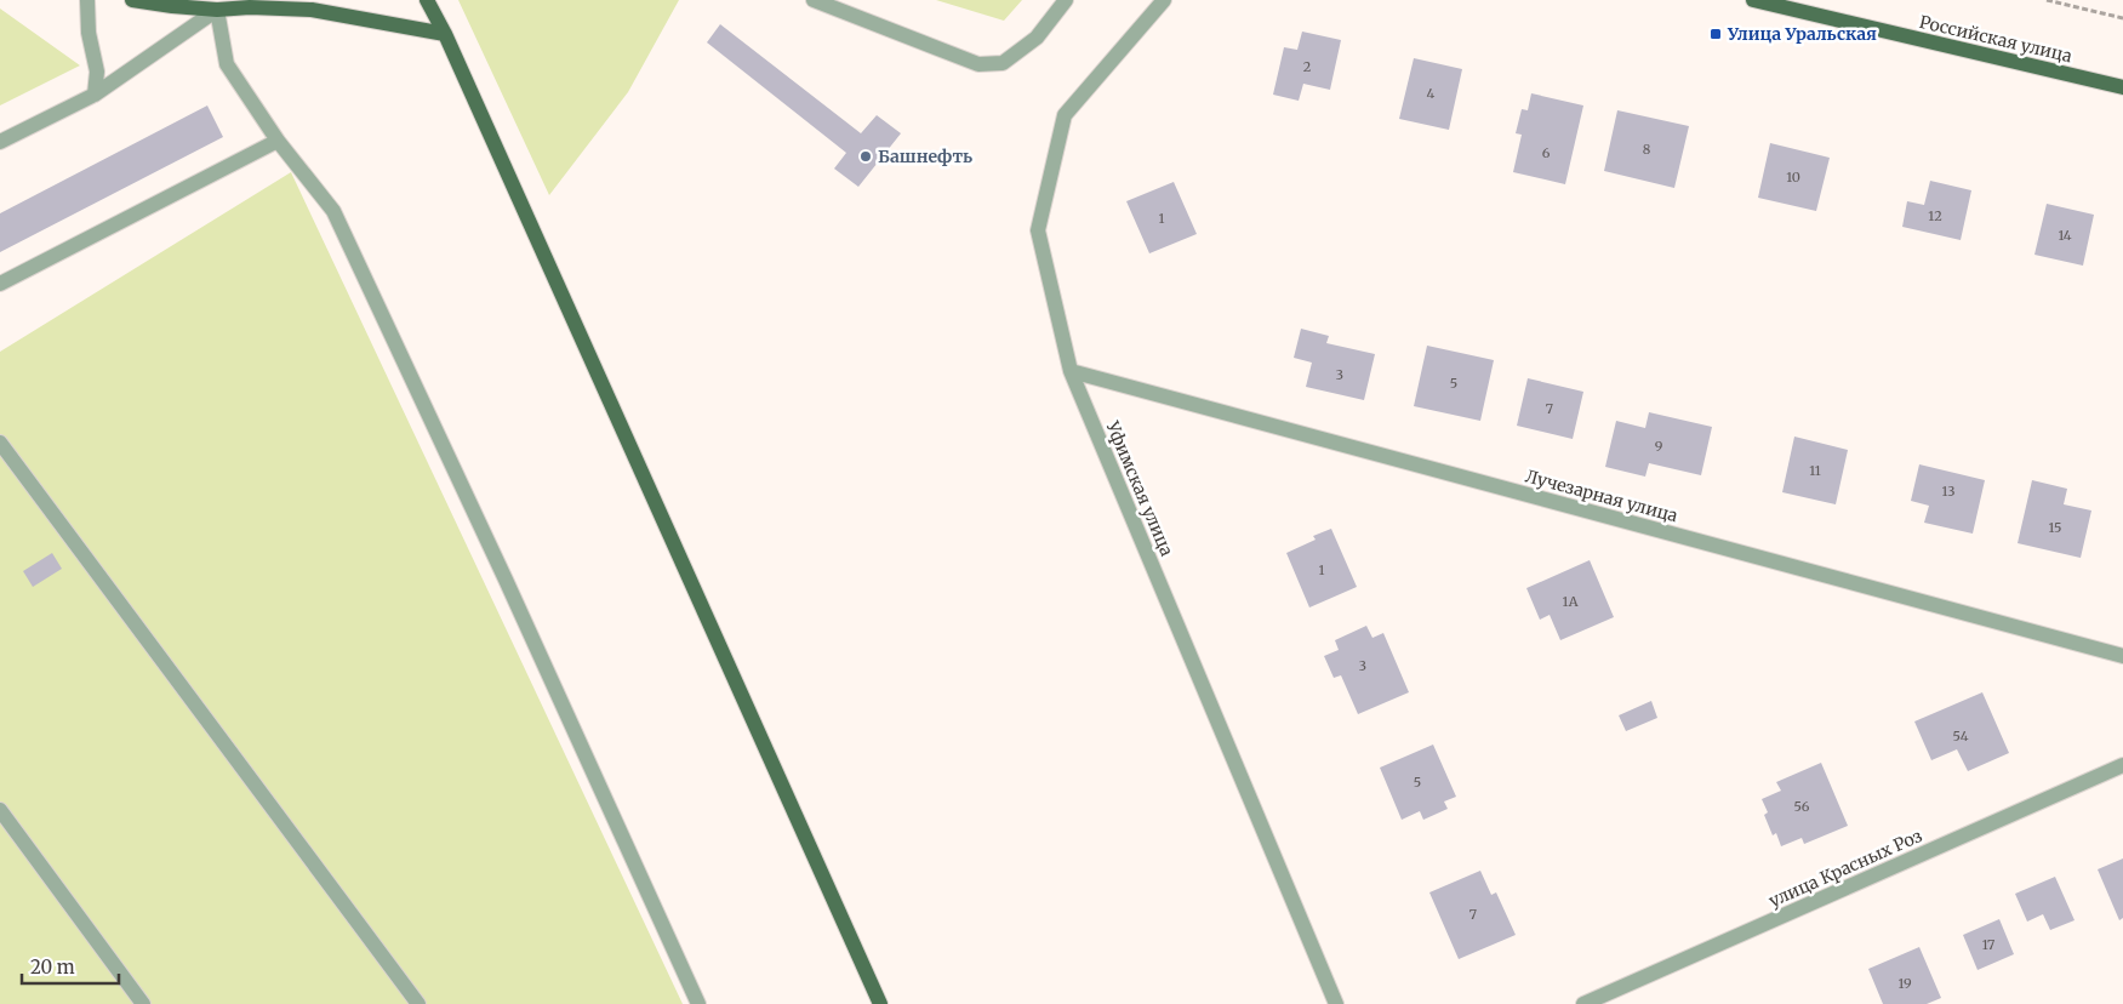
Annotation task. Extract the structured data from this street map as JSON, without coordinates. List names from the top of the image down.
{
  "streets": {
    "main road": ["Российская улица"],
    "street": ["Уфимская улица", "Лучезарная улица", "улица Красных Роз"]
  },
  "crossings": [
    ["Уфимская улица", "Лучезарная улица"]
  ],
  "places": {
    "transit": ["Улица Уральская"],
    "other": ["Башнефть"]
  },
  "house_numbers": [
    "2",
    "4",
    "8",
    "6",
    "10",
    "12",
    "1",
    "14",
    "3",
    "5",
    "7",
    "9",
    "11",
    "13",
    "15",
    "1",
    "1А",
    "3",
    "54",
    "5",
    "56",
    "7",
    "17",
    "19"
  ],
  "scale_bar": "20 m"
}
